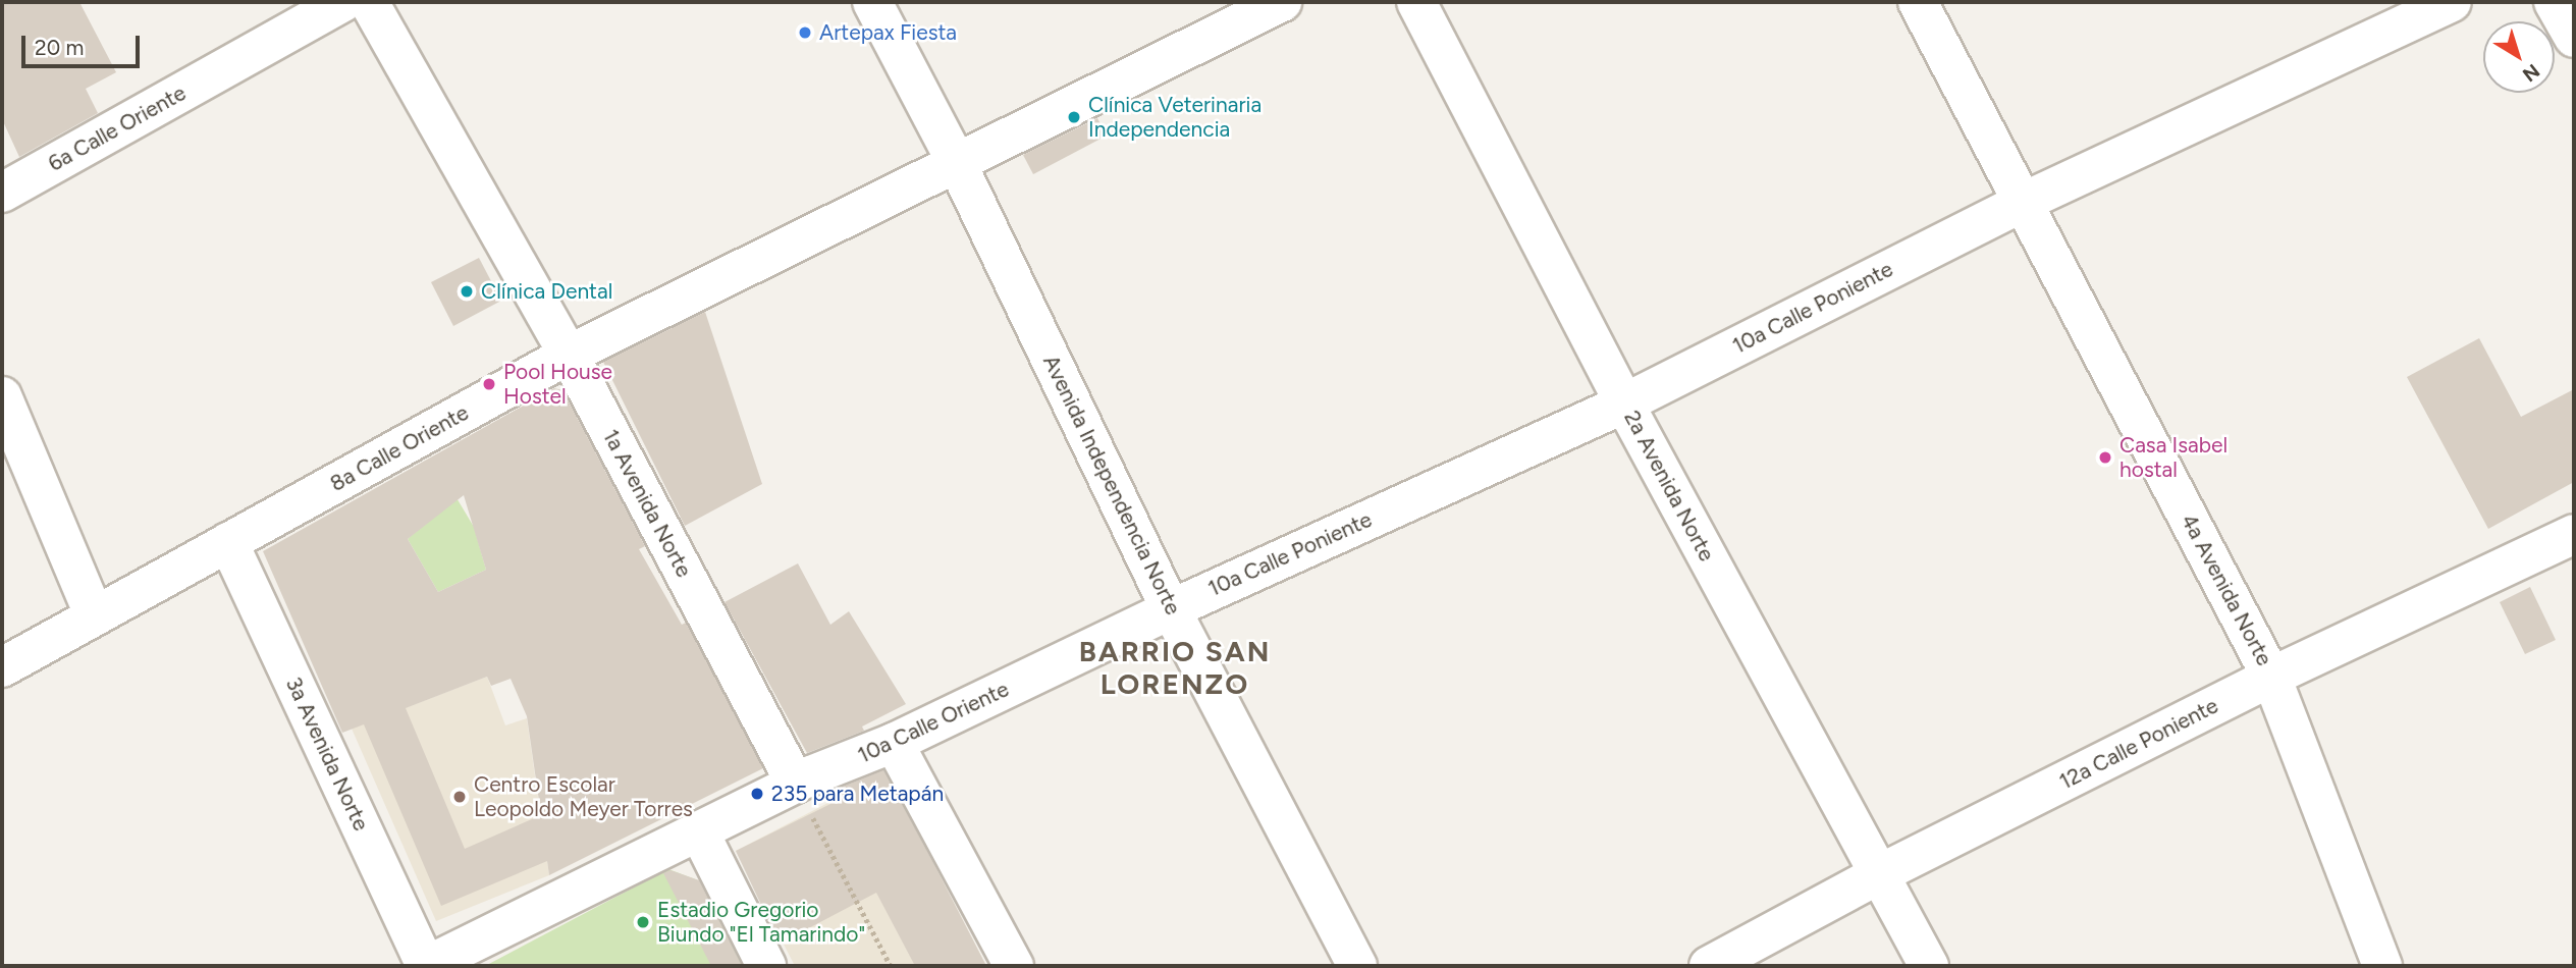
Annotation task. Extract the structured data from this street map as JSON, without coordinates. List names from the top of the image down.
{
  "streets": {
    "street": [
      "6a Calle Oriente",
      "10a Calle Poniente",
      "8a Calle Oriente",
      "Avenida Independencia Norte",
      "2a Avenida Norte",
      "1a Avenida Norte",
      "4a Avenida Norte",
      "10a Calle Oriente",
      "12a Calle Poniente",
      "3a Avenida Norte"
    ]
  },
  "crossings": [
    ["10a Calle Poniente", "Avenida Independencia Norte"],
    ["10a Calle Poniente", "2a Avenida Norte"],
    ["10a Calle Poniente", "4a Avenida Norte"],
    ["10a Calle Poniente", "10a Calle Oriente"],
    ["8a Calle Oriente", "Avenida Independencia Norte"],
    ["8a Calle Oriente", "1a Avenida Norte"],
    ["8a Calle Oriente", "3a Avenida Norte"],
    ["Avenida Independencia Norte", "10a Calle Oriente"],
    ["2a Avenida Norte", "12a Calle Poniente"],
    ["1a Avenida Norte", "10a Calle Oriente"],
    ["4a Avenida Norte", "12a Calle Poniente"],
    ["10a Calle Oriente", "3a Avenida Norte"]
  ],
  "districts": ["BARRIO SAN LORENZO"],
  "places": [
    "Artepax Fiesta",
    "Clínica Veterinaria Independencia",
    "Clínica Dental",
    "Pool House Hostel",
    "Casa Isabel hostal",
    "235 para Metapán",
    "Centro Escolar Leopoldo Meyer Torres",
    "Estadio Gregorio Biundo \"El Tamarindo\""
  ],
  "scale_bar": "20 m",
  "north": "bottom right"
}
